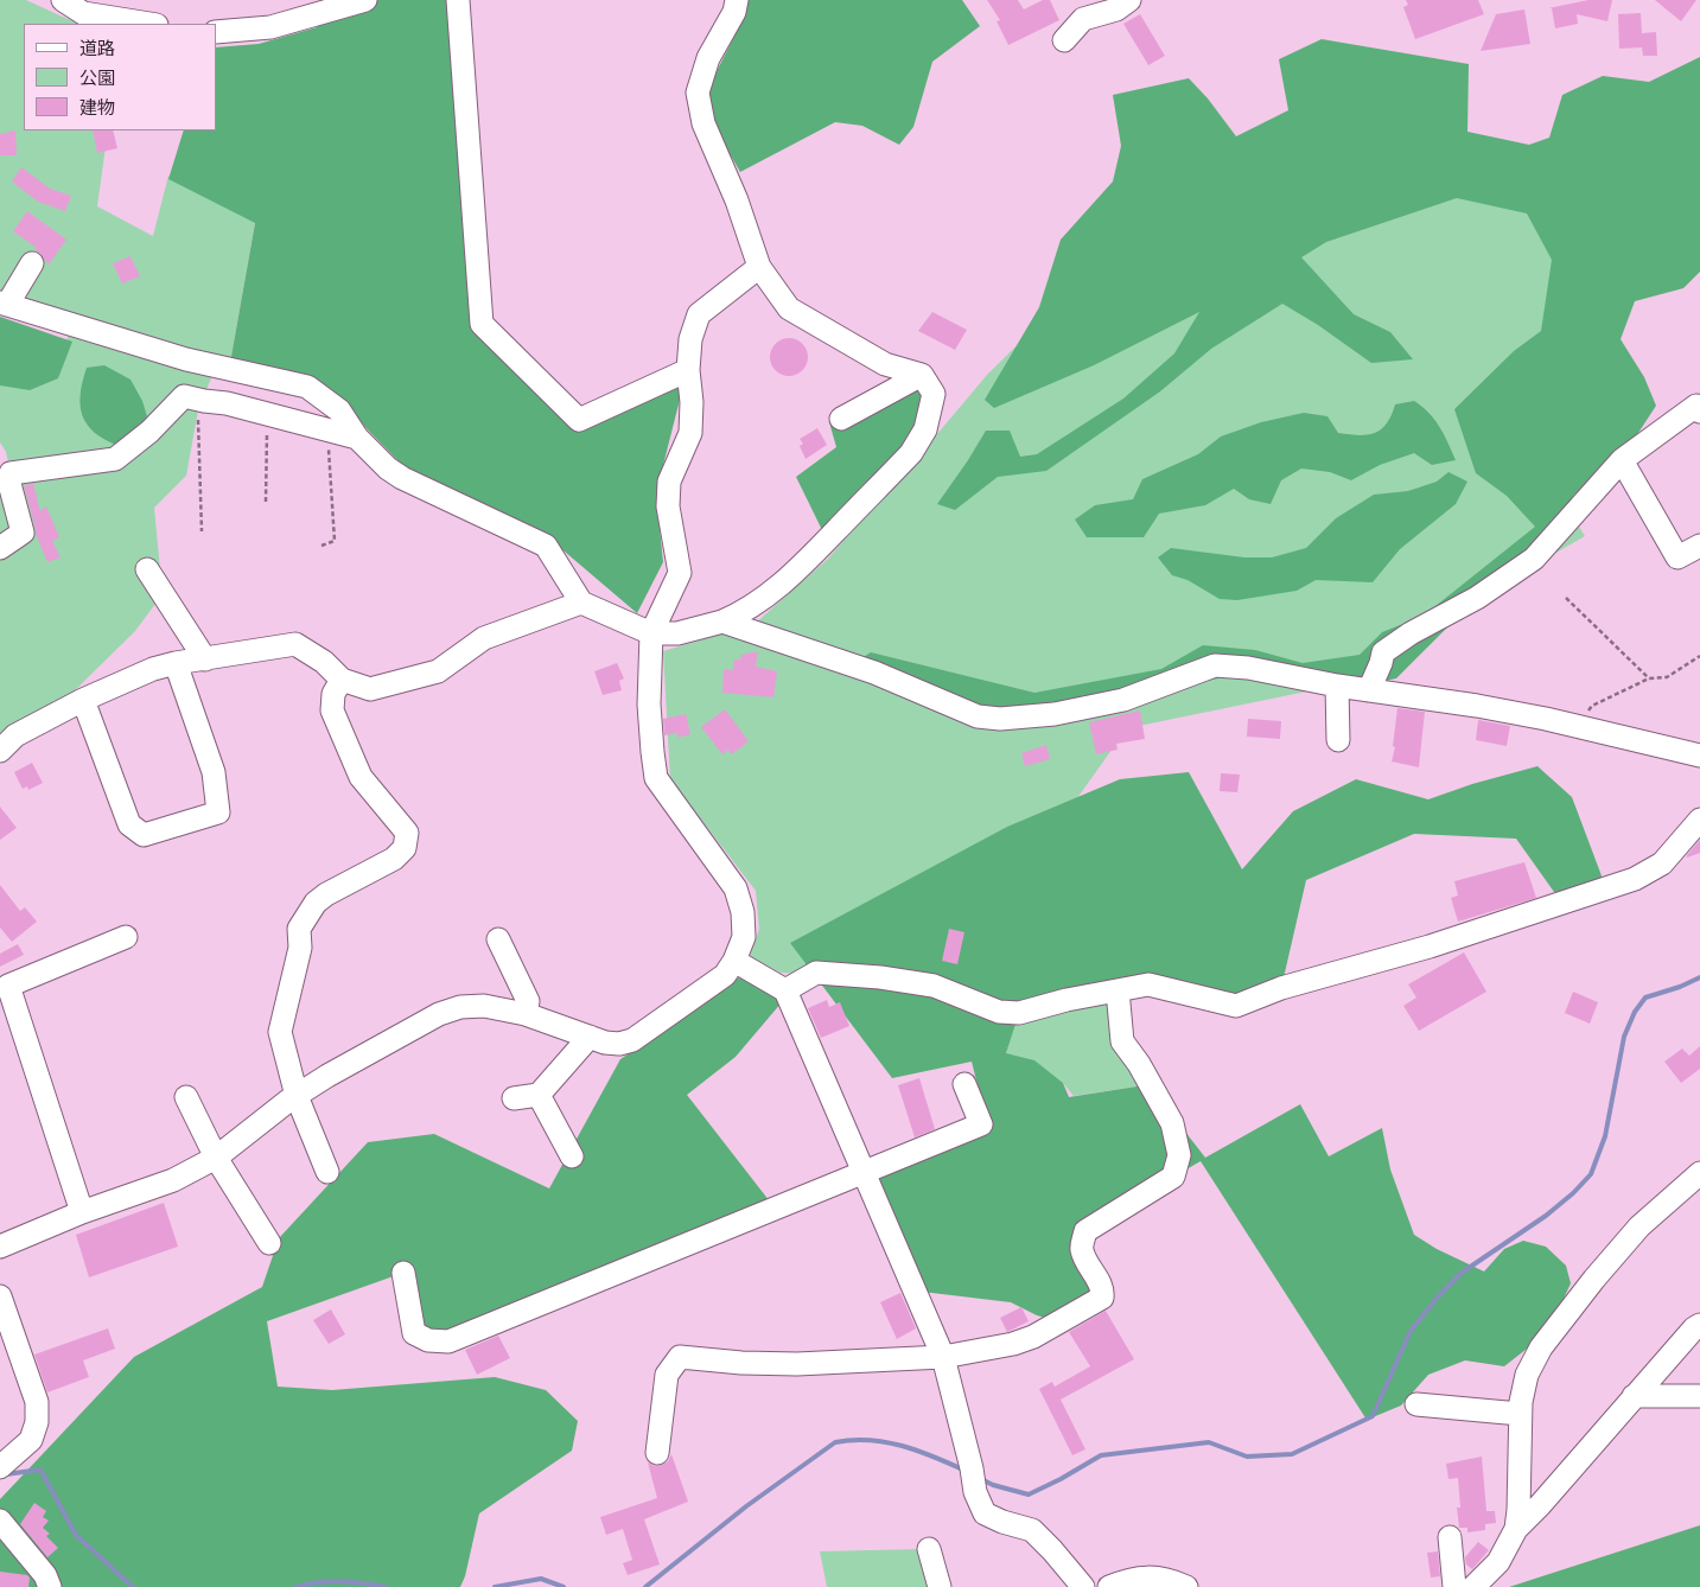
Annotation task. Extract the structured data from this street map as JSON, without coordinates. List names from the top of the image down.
{
  "legend": ["道路", "公園", "建物"]
}
